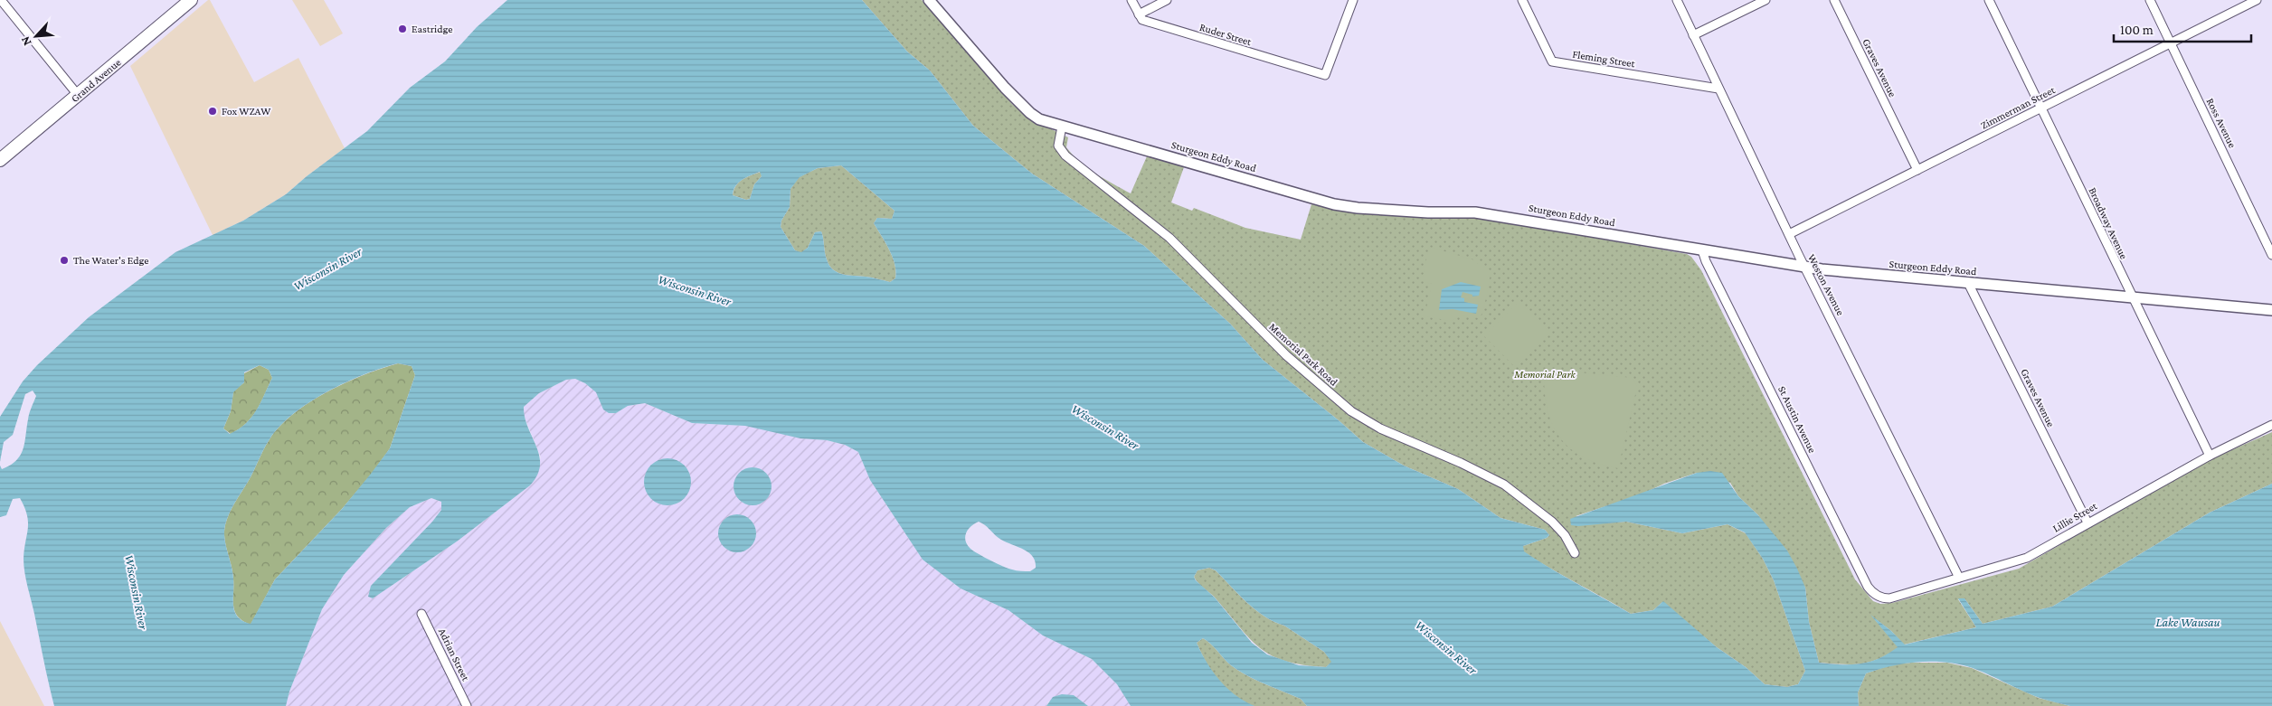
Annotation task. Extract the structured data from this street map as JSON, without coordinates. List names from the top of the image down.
{
  "streets": {
    "main road": ["Grand Avenue"],
    "street": [
      "Ruder Street",
      "Fleming Street",
      "Graves Avenue",
      "Zimmerman Street",
      "Ross Avenue",
      "Sturgeon Eddy Road",
      "Broadway Avenue",
      "Weston Avenue",
      "Memorial Park Road",
      "St Austin Avenue",
      "Lillie Street",
      "Adrian Street"
    ]
  },
  "crossings": [
    ["Fleming Street", "Weston Avenue"],
    ["Graves Avenue", "Zimmerman Street"],
    ["Graves Avenue", "Sturgeon Eddy Road"],
    ["Graves Avenue", "Lillie Street"],
    ["Zimmerman Street", "Ross Avenue"],
    ["Zimmerman Street", "Broadway Avenue"],
    ["Zimmerman Street", "Weston Avenue"],
    ["Sturgeon Eddy Road", "Broadway Avenue"],
    ["Sturgeon Eddy Road", "Weston Avenue"],
    ["Sturgeon Eddy Road", "Memorial Park Road"],
    ["Sturgeon Eddy Road", "St Austin Avenue"],
    ["Broadway Avenue", "Lillie Street"],
    ["Weston Avenue", "Lillie Street"],
    ["St Austin Avenue", "Lillie Street"]
  ],
  "water": ["Wisconsin River", "Lake Wausau"],
  "parks": ["Memorial Park"],
  "places": ["Eastridge", "Fox WZAW", "The Water's Edge"],
  "scale_bar": "100 m",
  "north": "bottom left"
}
